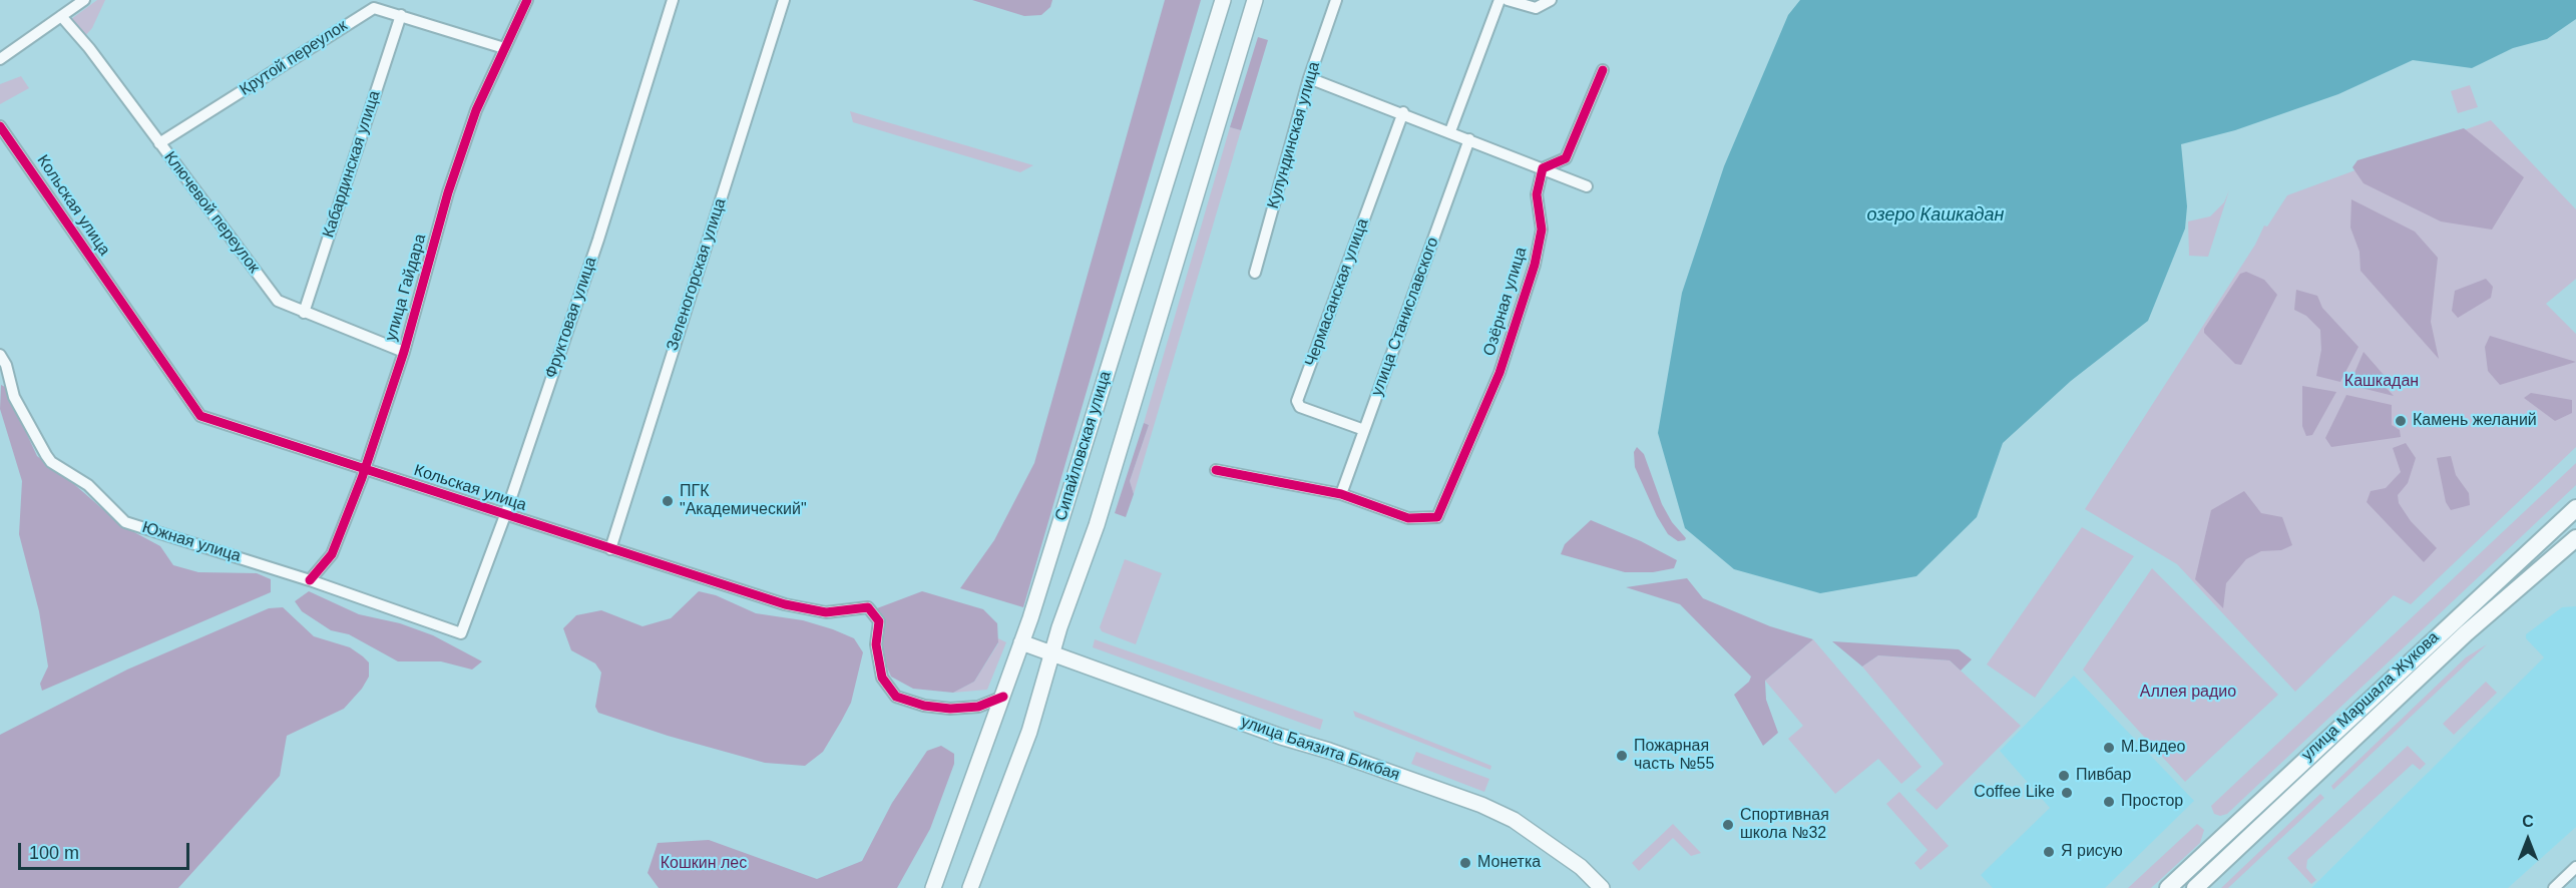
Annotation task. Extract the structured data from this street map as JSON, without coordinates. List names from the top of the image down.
{
  "streets": {
    "main road": ["Сипайловская улица", "улица Маршала Жукова", "улица Баязита Бикбая"],
    "street": [
      "Крутой переулок",
      "Кулундинская улица",
      "Кабардинская улица",
      "Кольская улица",
      "Ключевой переулок",
      "Зеленогорская улица",
      "улица Гайдара",
      "Чермасанская улица",
      "Озёрная улица",
      "улица Станиславского",
      "Фруктовая улица",
      "Южная улица"
    ]
  },
  "crossings": [
    ["Крутой переулок", "Кабардинская улица"],
    ["Крутой переулок", "Ключевой переулок"],
    ["Крутой переулок", "улица Гайдара"],
    ["Кабардинская улица", "Ключевой переулок"],
    ["Кольская улица", "Зеленогорская улица"],
    ["Кольская улица", "улица Гайдара"],
    ["Кольская улица", "Фруктовая улица"],
    ["Кольская улица", "Сипайловская улица"],
    ["Ключевой переулок", "улица Гайдара"],
    ["улица Гайдара", "Южная улица"],
    ["Чермасанская улица", "улица Станиславского"],
    ["Озёрная улица", "улица Станиславского"],
    ["Фруктовая улица", "Южная улица"],
    ["Сипайловская улица", "улица Баязита Бикбая"]
  ],
  "water": ["озеро Кашкадан"],
  "parks": ["Кашкадан", "Аллея радио", "Кошкин лес"],
  "places": [
    "Камень желаний",
    "ПГК \"Академический\"",
    "М.Видео",
    "Пожарная часть №55",
    "Пивбар",
    "Coffee Like",
    "Простор",
    "Спортивная школа №32",
    "Я рисую",
    "Монетка"
  ],
  "scale_bar": "100 m",
  "north": "top"
}
